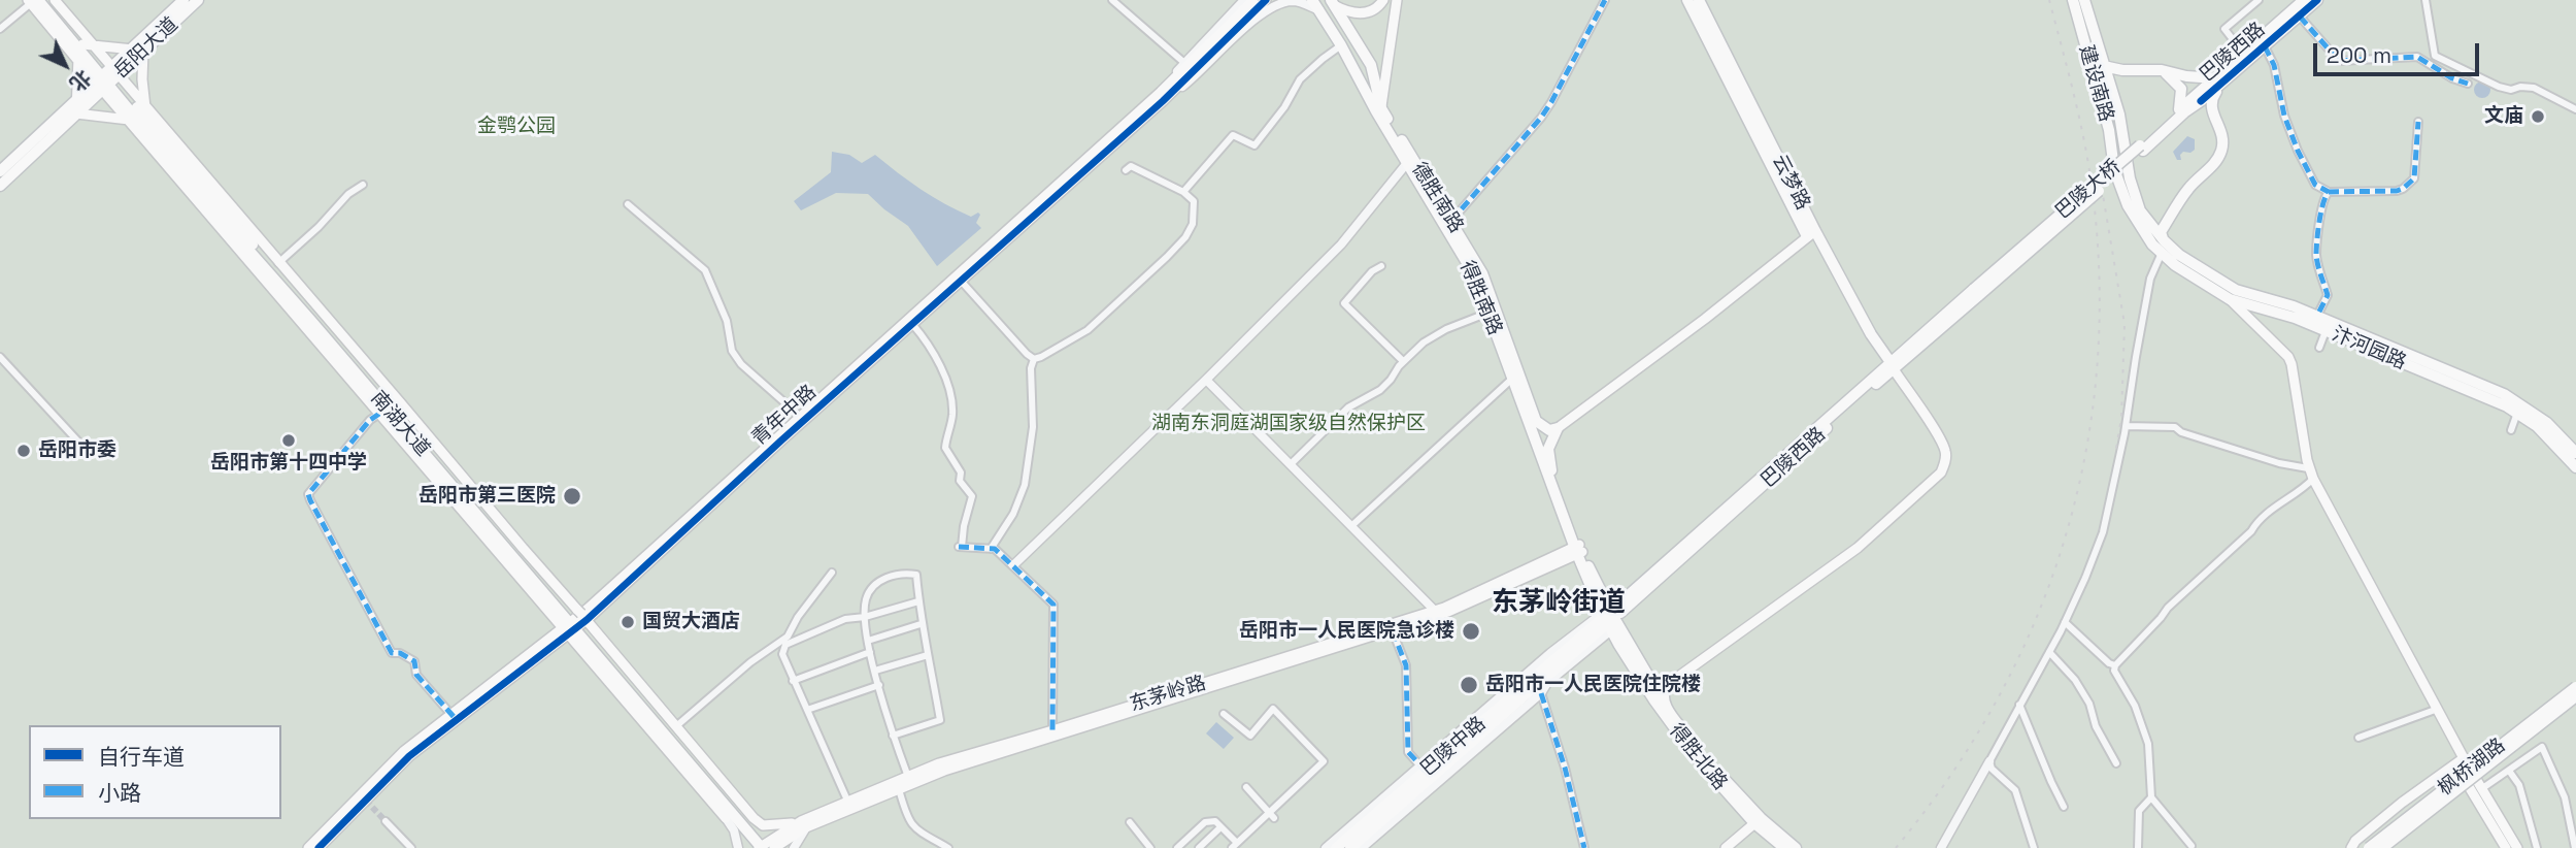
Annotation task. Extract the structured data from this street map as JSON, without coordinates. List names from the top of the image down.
{
  "streets": {
    "main road": [
      "岳阳大道",
      "巴陵西路",
      "建设南路",
      "云梦路",
      "巴陵大桥",
      "德胜南路",
      "得胜南路",
      "汴河园路",
      "青年中路",
      "南湖大道",
      "东茅岭路",
      "巴陵中路",
      "得胜北路",
      "枫桥湖路"
    ]
  },
  "crossings": [
    ["岳阳大道", "南湖大道"],
    ["巴陵西路", "云梦路"],
    ["巴陵西路", "巴陵大桥"],
    ["巴陵西路", "得胜南路"],
    ["巴陵西路", "巴陵中路"],
    ["巴陵西路", "得胜北路"],
    ["建设南路", "汴河园路"],
    ["德胜南路", "得胜南路"],
    ["得胜南路", "东茅岭路"],
    ["得胜南路", "巴陵中路"],
    ["得胜南路", "得胜北路"],
    ["青年中路", "南湖大道"],
    ["南湖大道", "东茅岭路"],
    ["巴陵中路", "得胜北路"]
  ],
  "districts": ["东茅岭街道"],
  "parks": ["金鹗公园", "湖南东洞庭湖国家级自然保护区"],
  "places": [
    "文庙",
    "岳阳市第十四中学",
    "岳阳市委",
    "岳阳市第三医院",
    "国贸大酒店",
    "岳阳市一人民医院急诊楼",
    "岳阳市一人民医院住院楼"
  ],
  "legend": ["自行车道", "小路"],
  "scale_bar": "200 m",
  "north": "bottom right"
}
